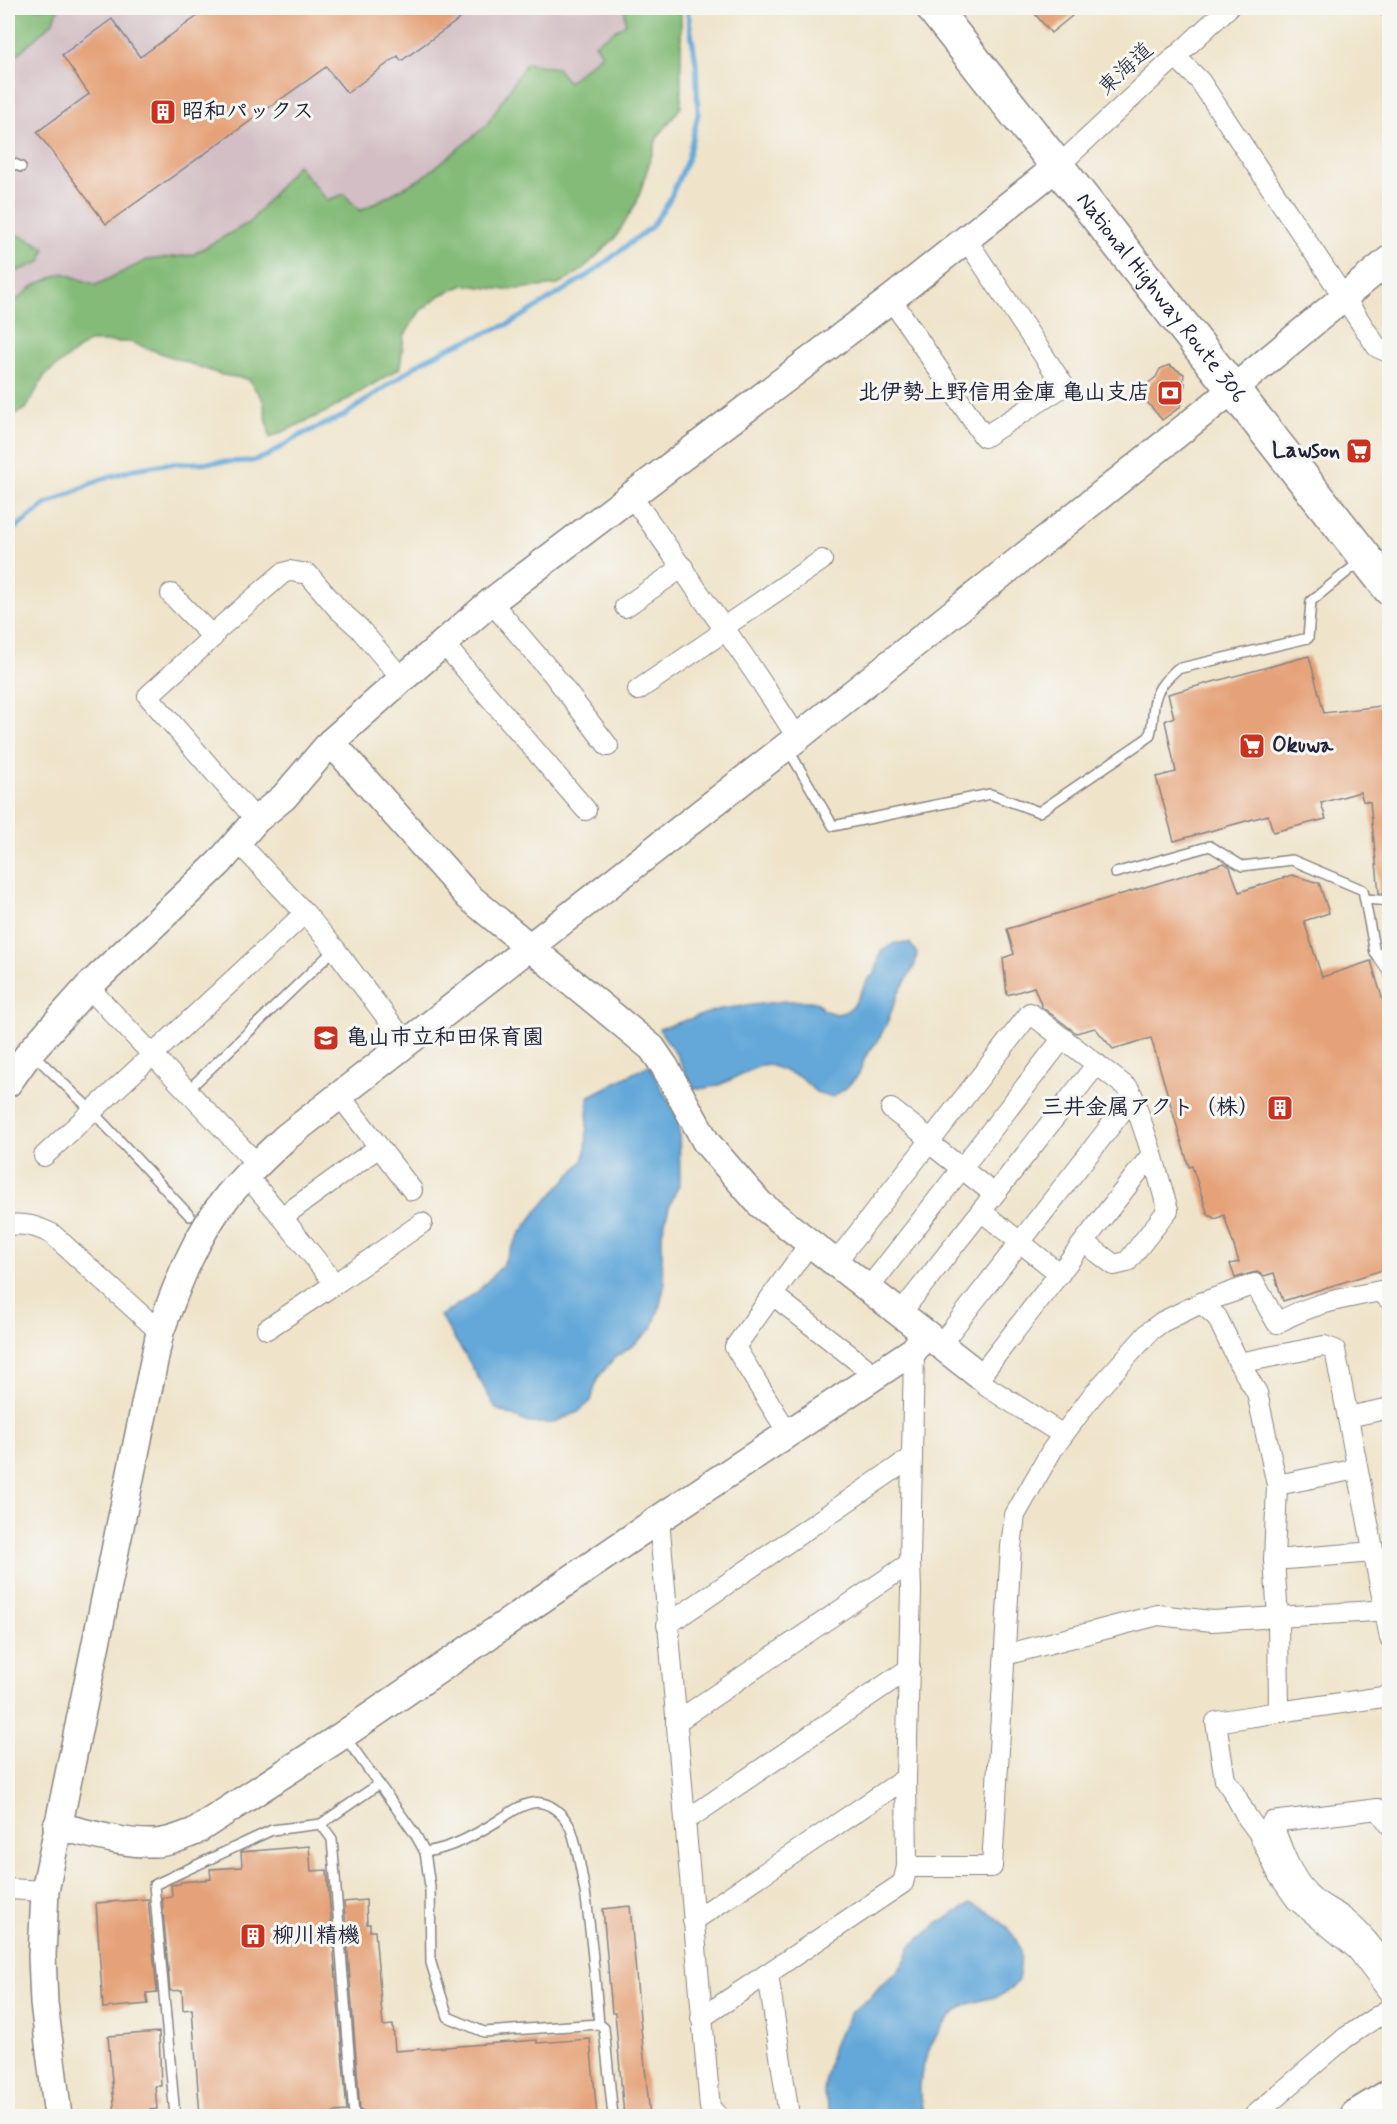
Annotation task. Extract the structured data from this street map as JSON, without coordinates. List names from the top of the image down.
{
  "streets": {
    "highway": ["National Highway Route 306"],
    "street": ["東海道"]
  },
  "crossings": [
    ["東海道", "National Highway Route 306"]
  ],
  "places": {
    "building": ["昭和パックス", "三井金属アクト（株）", "柳川精機"],
    "bank": ["北伊勢上野信用金庫 亀山支店"],
    "supermarket": ["Lawson", "Okuwa"],
    "school or university": ["亀山市立和田保育園"]
  }
}
